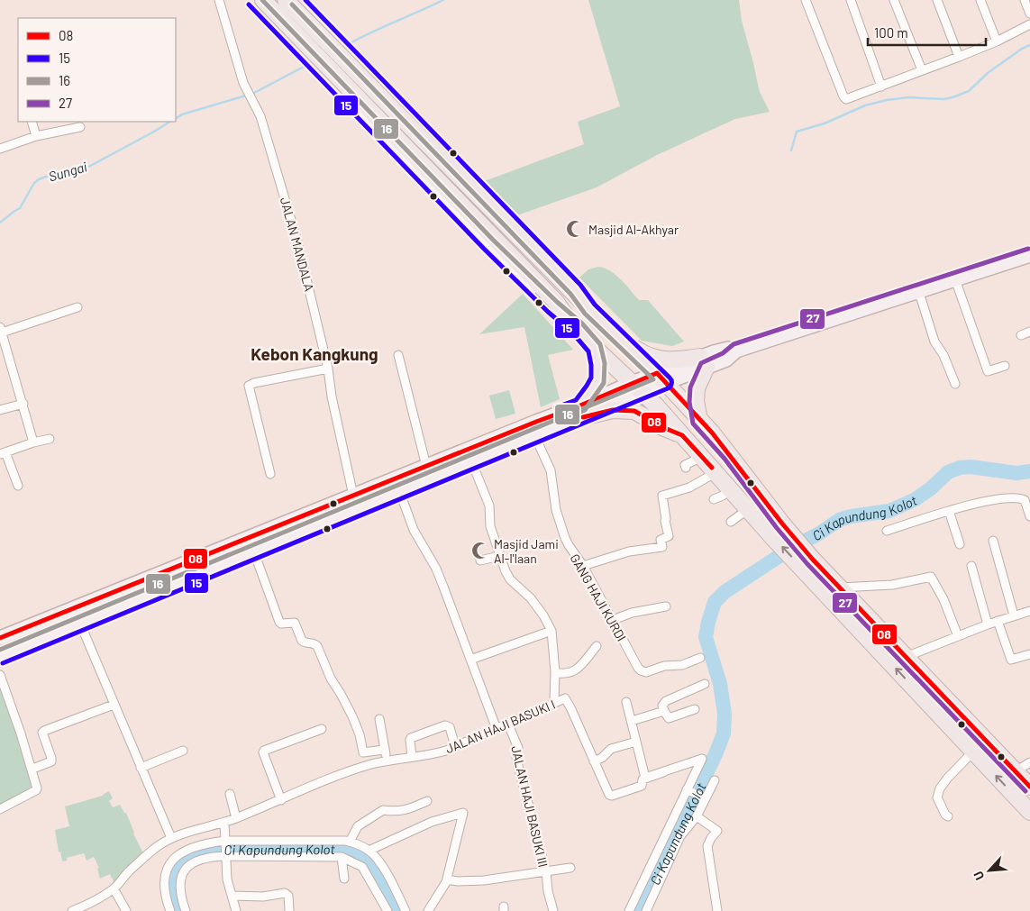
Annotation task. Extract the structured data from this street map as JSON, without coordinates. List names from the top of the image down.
{
  "streets": {
    "street": [
      "JALAN MANDALA",
      "GANG HAJI KURDI",
      "JALAN HAJI BASUKI I",
      "JALAN HAJI BASUKI III"
    ]
  },
  "crossings": [
    ["JALAN HAJI BASUKI I", "JALAN HAJI BASUKI III"]
  ],
  "districts": ["Kebon Kangkung"],
  "water": ["Sungai", "Ci Kapundung Kolot"],
  "places": {
    "mosque": ["Masjid Al-Akhyar", "Masjid Jami Al-I'laan"]
  },
  "lines": [
    "transit line 15",
    "transit line 16",
    "transit line 27",
    "transit line 08"
  ],
  "legend": [
    "08",
    "15",
    "16",
    "27"
  ],
  "scale_bar": "100 m",
  "north": "bottom left"
}
